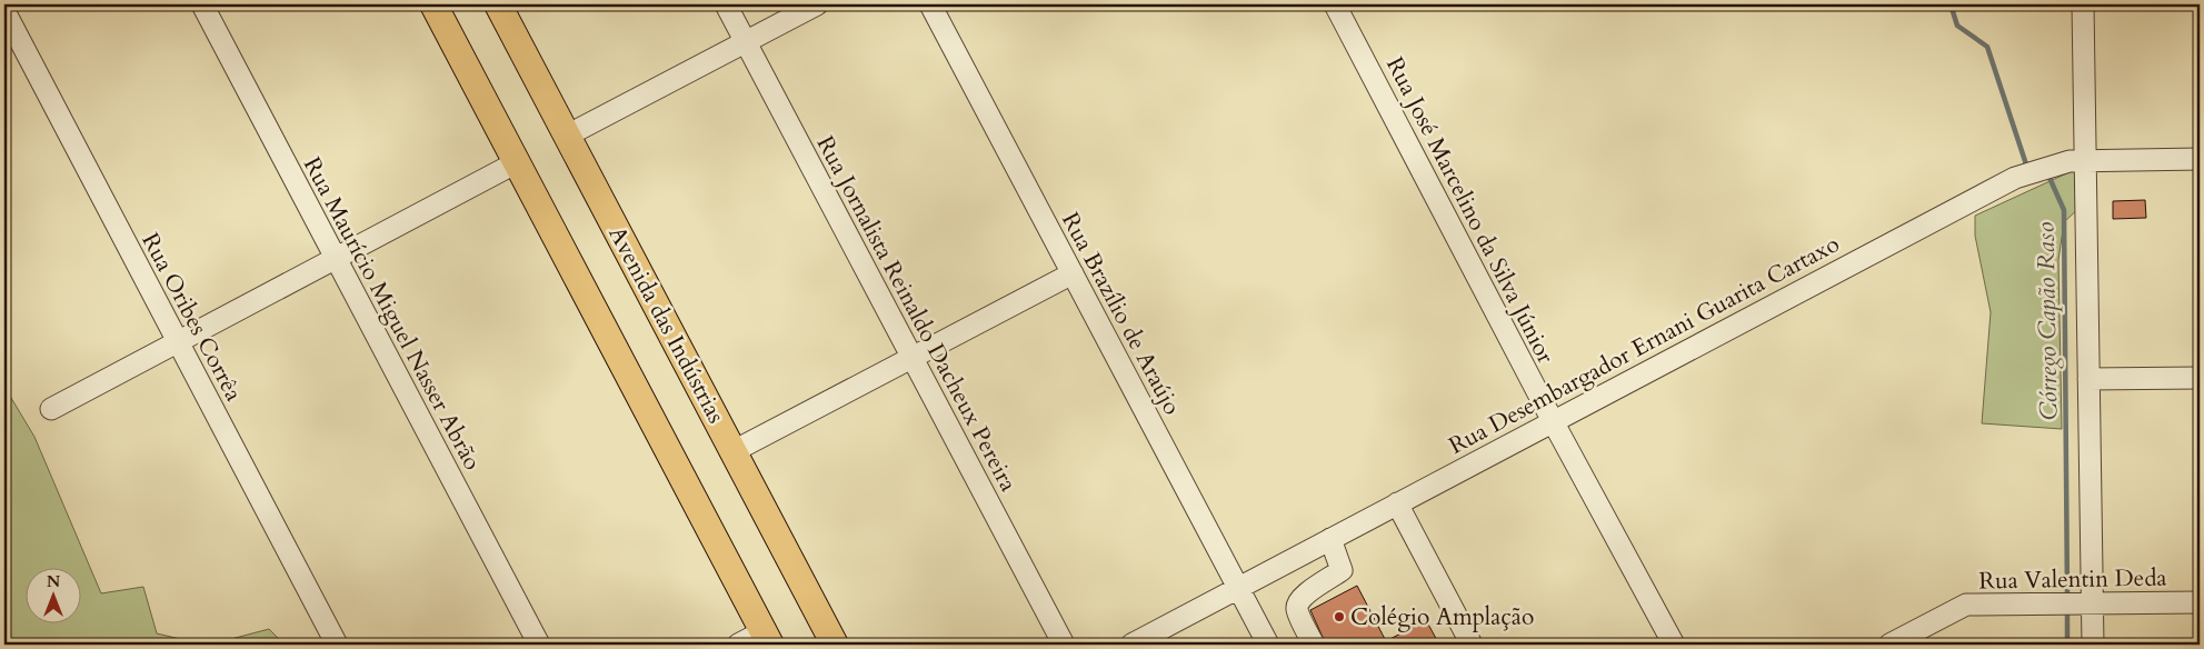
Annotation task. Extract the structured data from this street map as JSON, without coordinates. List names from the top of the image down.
{
  "streets": {
    "main road": ["Avenida das Indústrias"],
    "street": [
      "Rua José Marcelino da Silva Júnior",
      "Rua Maurício Miguel Nasser Abrão",
      "Rua Jornalista Reinaldo Dacheux Pereira",
      "Rua Brazílio de Araújo",
      "Rua Oribes Corrêa",
      "Rua Desembargador Ernani Guarita Cartaxo",
      "Rua Valentin Deda"
    ]
  },
  "crossings": [
    ["Rua José Marcelino da Silva Júnior", "Rua Desembargador Ernani Guarita Cartaxo"],
    ["Rua Brazílio de Araújo", "Rua Desembargador Ernani Guarita Cartaxo"]
  ],
  "water": ["Córrego Capão Raso"],
  "places": ["Colégio Amplação"],
  "north": "top"
}
